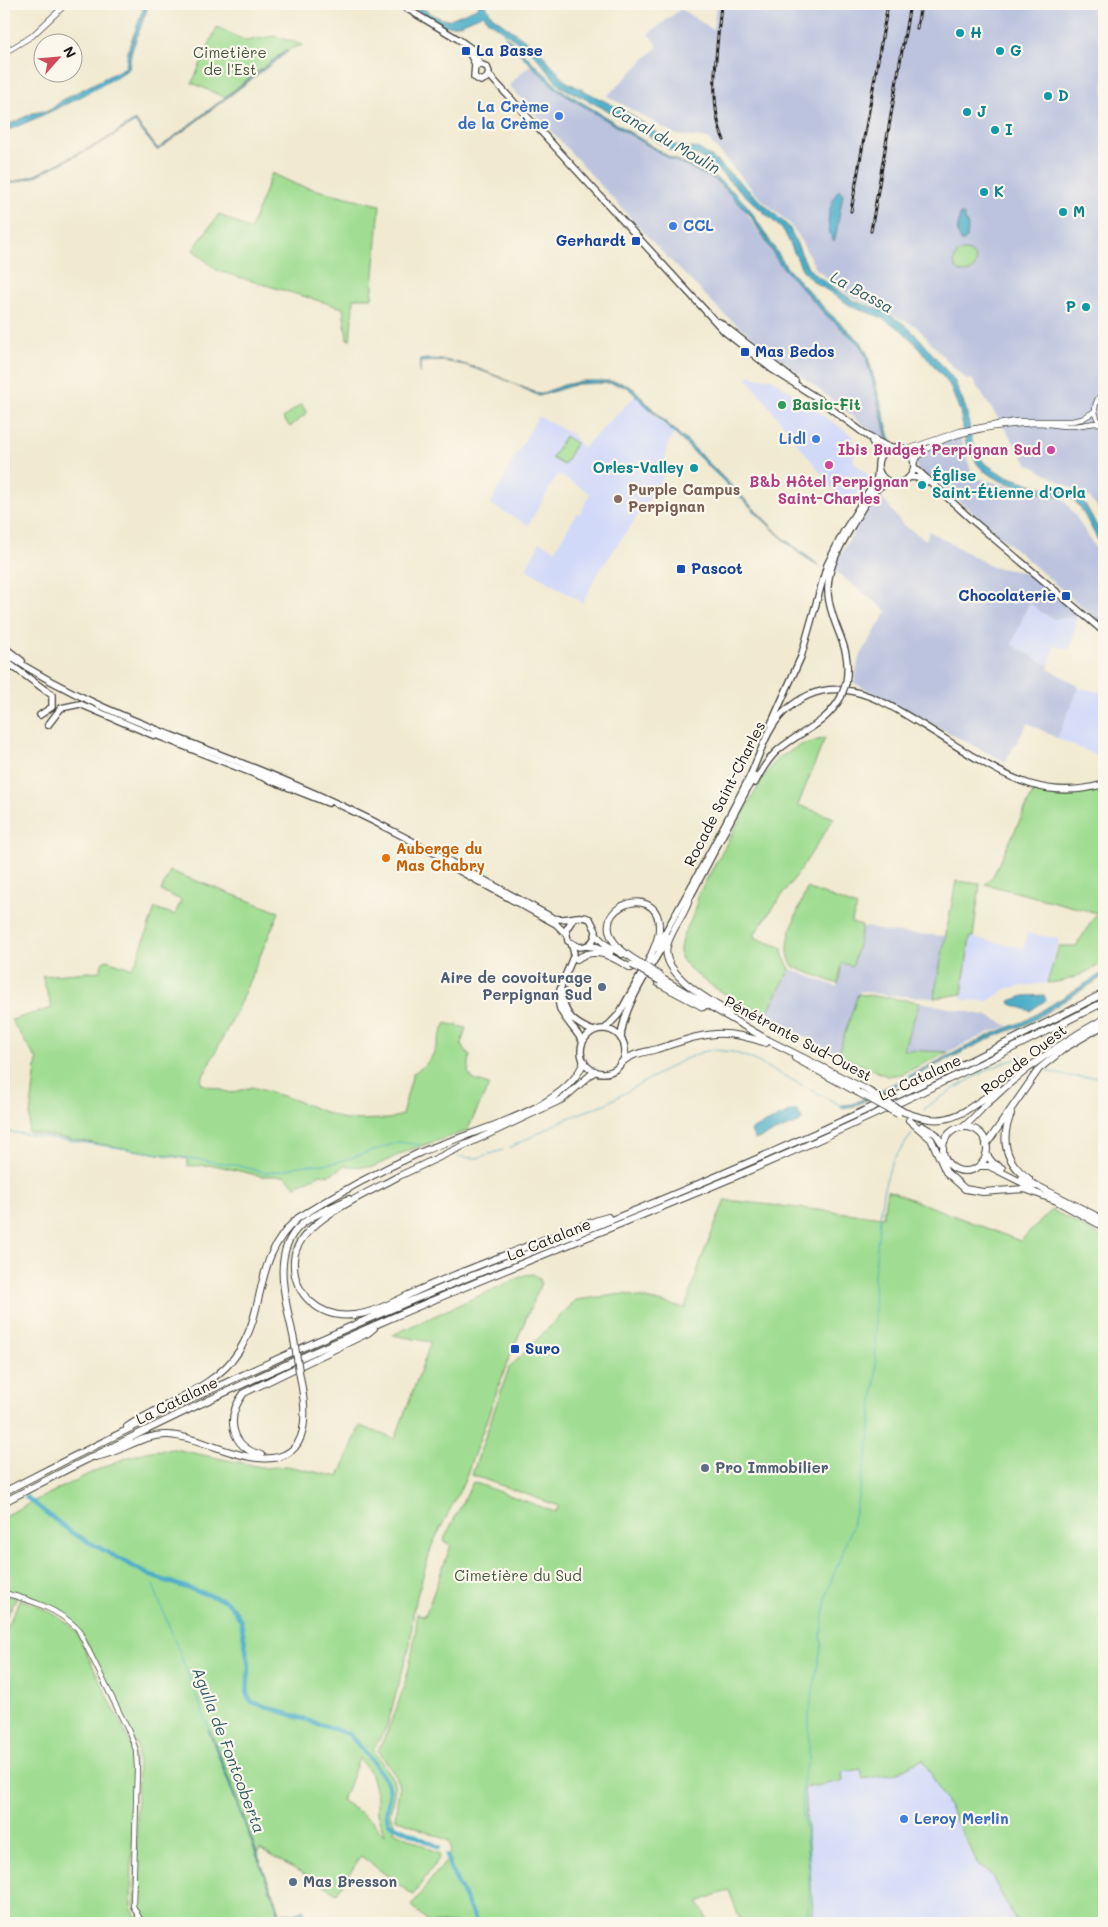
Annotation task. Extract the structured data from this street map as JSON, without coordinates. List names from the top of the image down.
{
  "streets": {
    "highway": ["Pénétrante Sud-Ouest", "Rocade Ouest", "La Catalane"],
    "main road": ["Rocade Saint-Charles"]
  },
  "crossings": [
    ["Pénétrante Sud-Ouest", "Rocade Ouest"]
  ],
  "water": ["Canal du Moulin", "La Bassa", "Agulla de Fontcoberta"],
  "parks": ["Cimetière de l'Est", "Cimetière du Sud"],
  "places": {
    "other": [
      "H",
      "G",
      "D",
      "J",
      "La Crème de la Crème",
      "I",
      "K",
      "M",
      "CCL",
      "P",
      "Basic-Fit",
      "Lidl",
      "Ibis Budget Perpignan Sud",
      "B&b Hôtel Perpignan Saint-Charles",
      "Orles-Valley",
      "Église Saint-Étienne d'Orla",
      "Purple Campus Perpignan",
      "Auberge du Mas Chabry",
      "Aire de covoiturage Perpignan Sud",
      "Pro Immobilier",
      "Leroy Merlin",
      "Mas Bresson"
    ],
    "transit": [
      "La Basse",
      "Gerhardt",
      "Mas Bedos",
      "Pascot",
      "Chocolaterie",
      "Suro"
    ]
  },
  "north": "top right"
}
